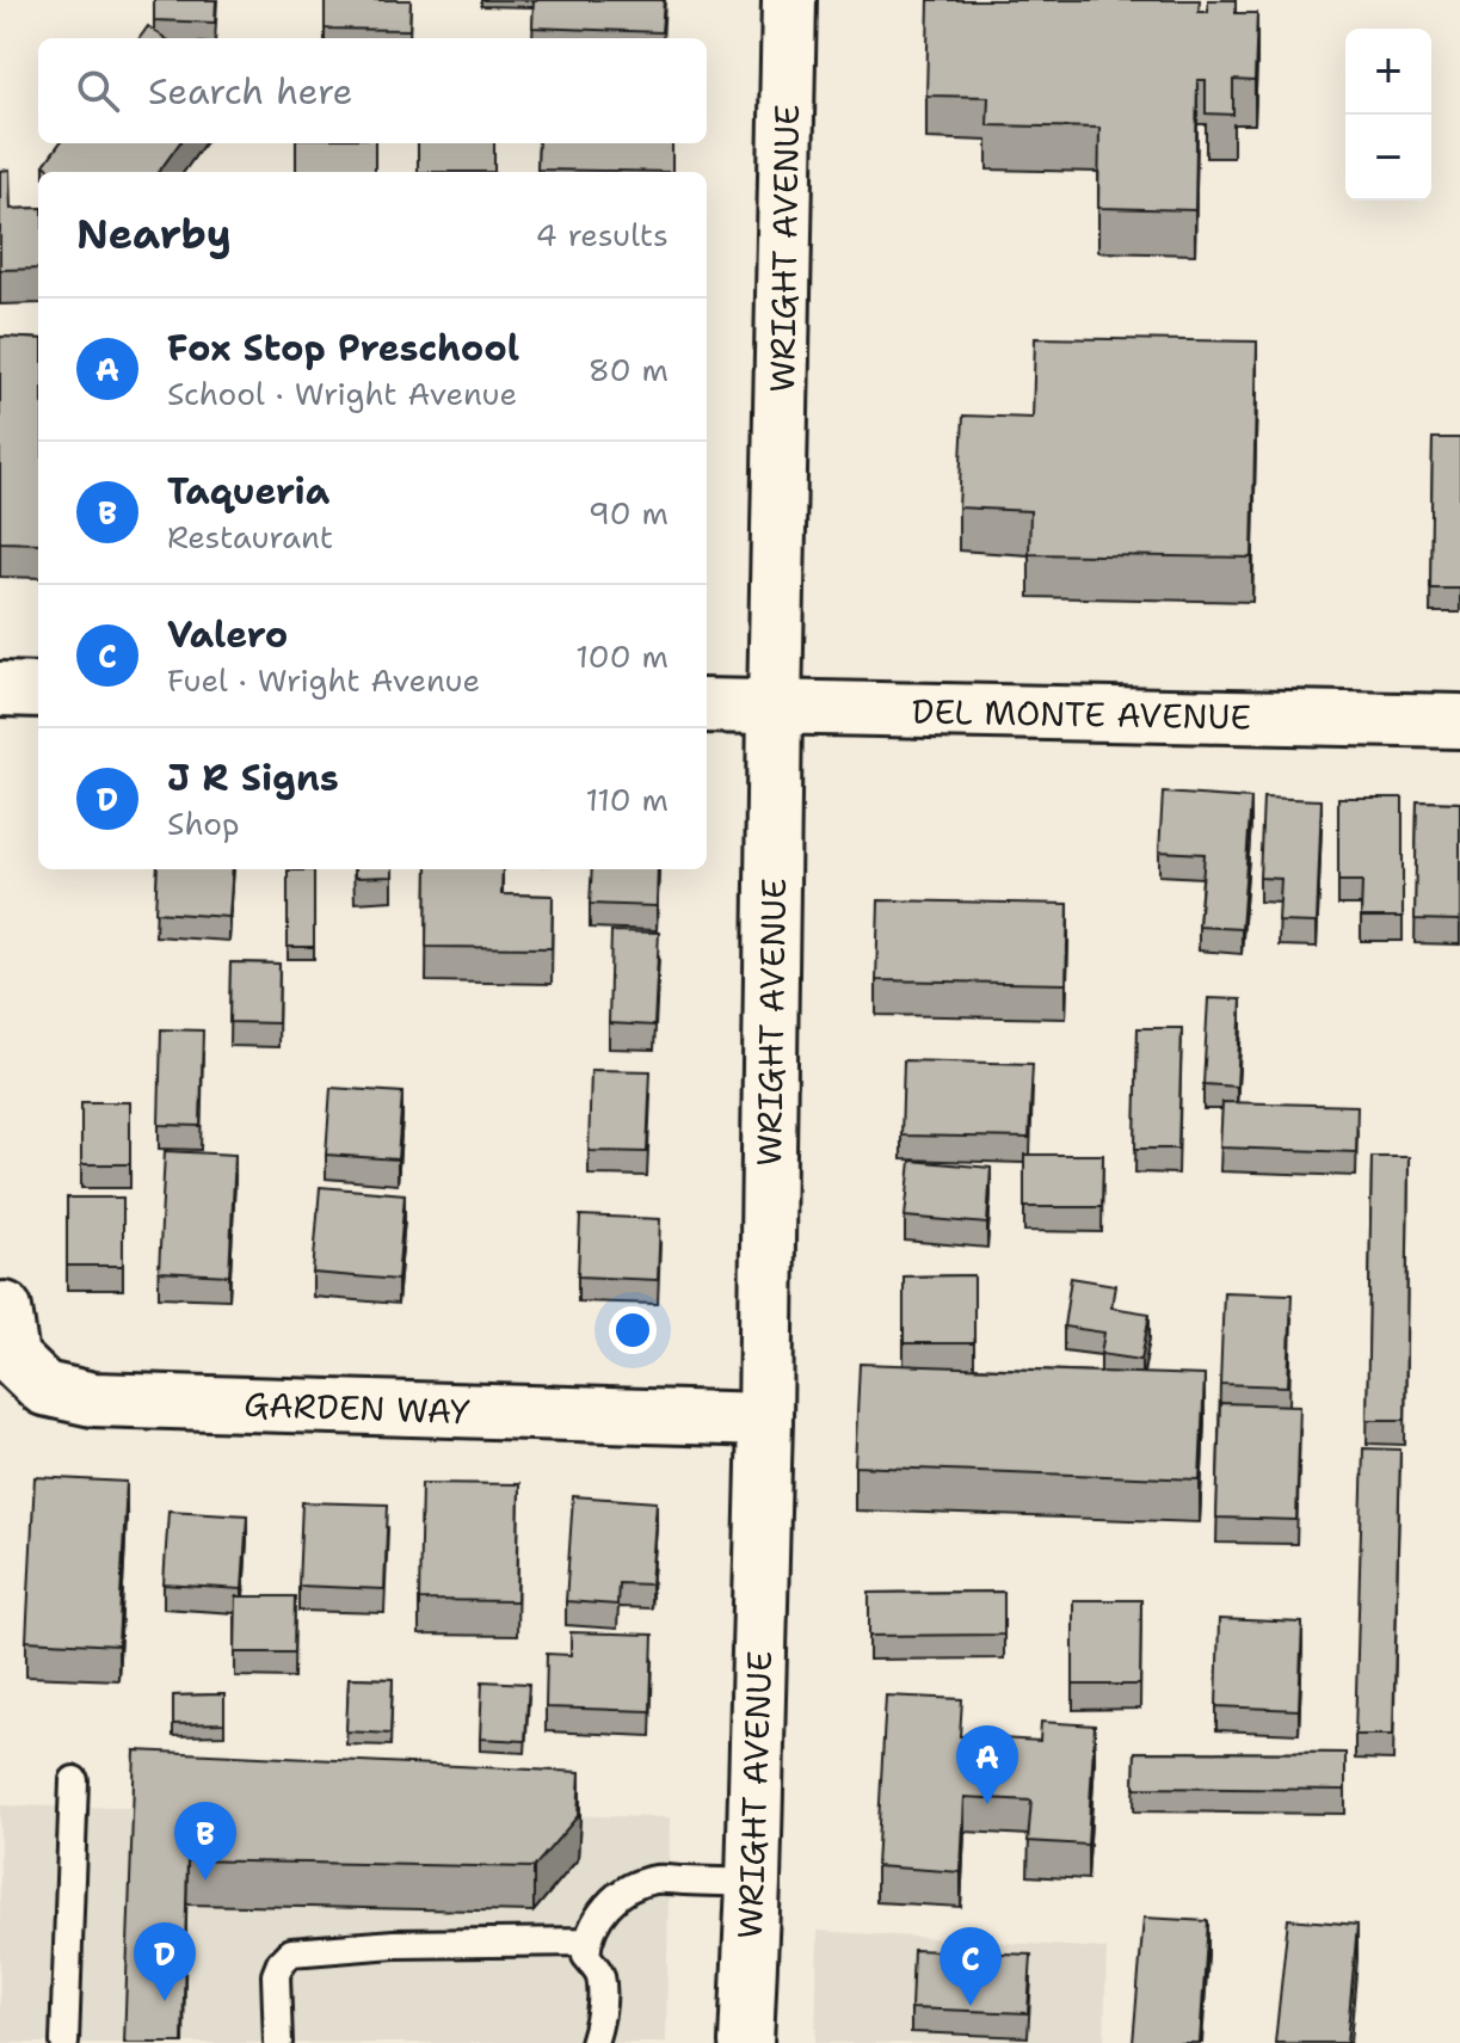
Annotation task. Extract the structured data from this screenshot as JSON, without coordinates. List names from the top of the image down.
{
  "streets": {
    "street": ["WRIGHT AVENUE", "DEL MONTE AVENUE", "GARDEN WAY"]
  },
  "crossings": [
    ["WRIGHT AVENUE", "DEL MONTE AVENUE"],
    ["WRIGHT AVENUE", "GARDEN WAY"]
  ],
  "page": {
    "map_buttons": ["+", "−"],
    "search": "Search here",
    "heading": ["Nearby", "4 results"],
    "list": [
      {
        "mark": "A",
        "name": "Fox Stop Preschool",
        "note": "School · Wright Avenue",
        "value": "80 m"
      },
      {
        "mark": "B",
        "name": "Taqueria",
        "note": "Restaurant",
        "value": "90 m"
      },
      {
        "mark": "C",
        "name": "Valero",
        "note": "Fuel · Wright Avenue",
        "value": "100 m"
      },
      {
        "mark": "D",
        "name": "J R Signs",
        "note": "Shop",
        "value": "110 m"
      }
    ],
    "pins": [
      "A",
      "B",
      "D",
      "C"
    ]
  }
}
